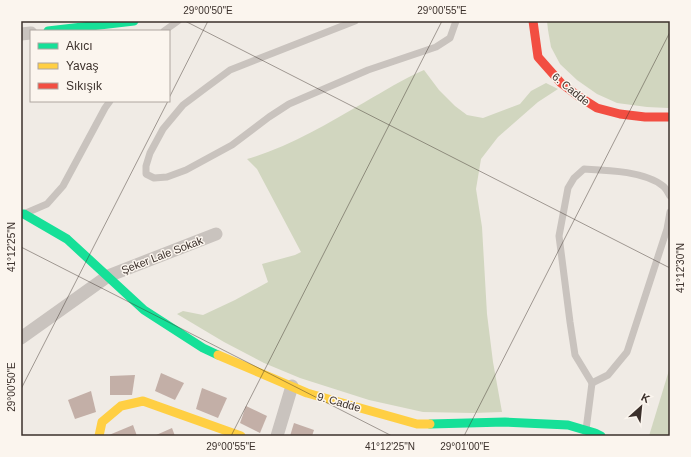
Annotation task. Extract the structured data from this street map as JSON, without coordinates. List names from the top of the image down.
{
  "streets": {
    "street": ["6. Cadde", "Şeker Lale Sokak", "9. Cadde"]
  },
  "crossings": [
    ["Şeker Lale Sokak", "9. Cadde"]
  ],
  "legend": ["Akıcı", "Yavaş", "Sıkışık"],
  "north": "top right",
  "coordinates": [
    "29°00'50\"E",
    "29°00'55\"E",
    "41°12'25\"N",
    "41°12'30\"N",
    "29°01'00\"E"
  ]
}
